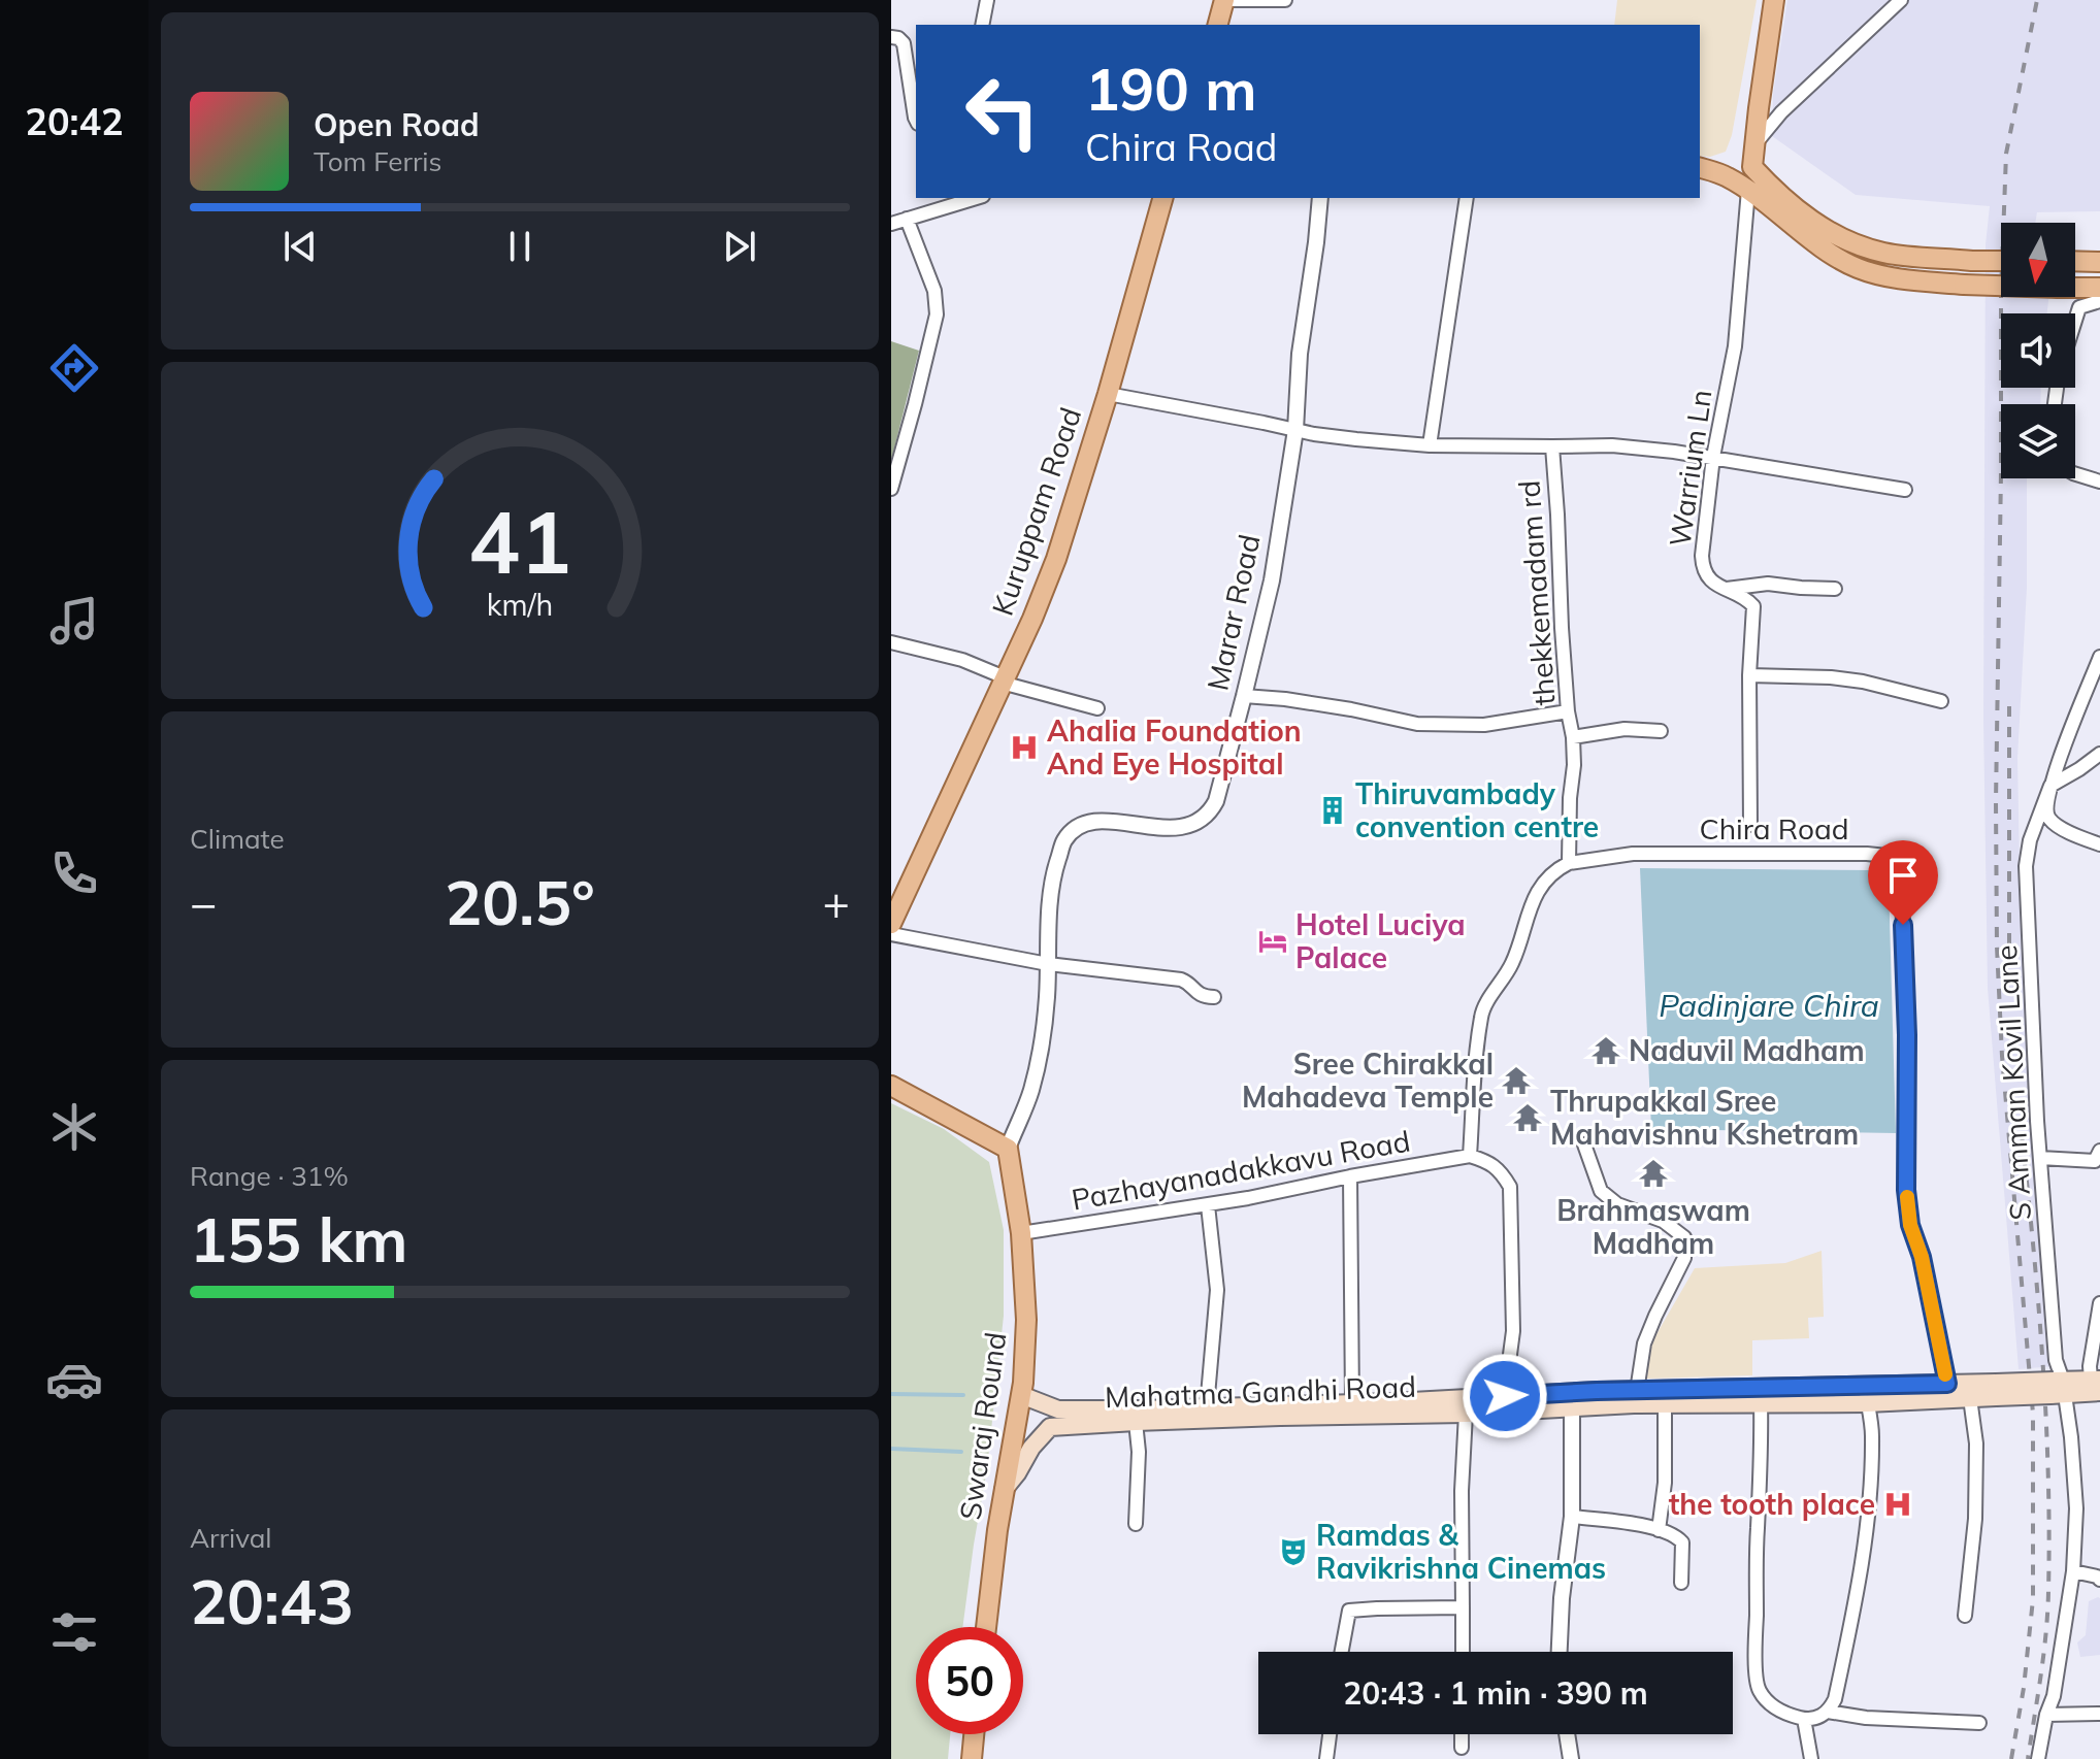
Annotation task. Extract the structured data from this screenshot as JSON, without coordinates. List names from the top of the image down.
{
  "streets": {
    "main road": ["Kuruppam Road", "Mahatma Gandhi Road", "Swaraj Round"],
    "street": [
      "Warrium Ln",
      "thekkemadam rd",
      "Marar Road",
      "Chira Road",
      "S Amman Kovil Lane",
      "Pazhayanadakkavu Road"
    ]
  },
  "crossings": [
    ["Kuruppam Road", "thekkemadam rd"],
    ["thekkemadam rd", "Marar Road"],
    ["thekkemadam rd", "Chira Road"],
    ["Marar Road", "Swaraj Round"],
    ["Chira Road", "Mahatma Gandhi Road"],
    ["Pazhayanadakkavu Road", "Swaraj Round"],
    ["Mahatma Gandhi Road", "Swaraj Round"]
  ],
  "water": ["Padinjare Chira"],
  "places": {
    "hospital": ["Ahalia Foundation And Eye Hospital", "the tooth place"],
    "building": ["Thiruvambady convention centre"],
    "hotel": ["Hotel Luciya Palace"],
    "temple": [
      "Naduvil Madham",
      "Sree Chirakkal Mahadeva Temple",
      "Thrupakkal Sree Mahavishnu Kshetram",
      "Brahmaswam Madham"
    ],
    "theatre": ["Ramdas & Ravikrishna Cinemas"]
  },
  "north": "bottom",
  "page": {
    "tabs": "20:42",
    "turn": ["190 m", "Chira Road"],
    "song": ["Open Road", "Tom Ferris"],
    "tile": [
      "Climate",
      ["Range · 31%", "155 km"],
      ["Arrival", "20:43"]
    ],
    "heat": ["−", "20.5°", "+"],
    "limit": "50",
    "trip": "20:43 · 1 min · 390 m",
    "gauge": ["41", "km/h"]
  }
}
